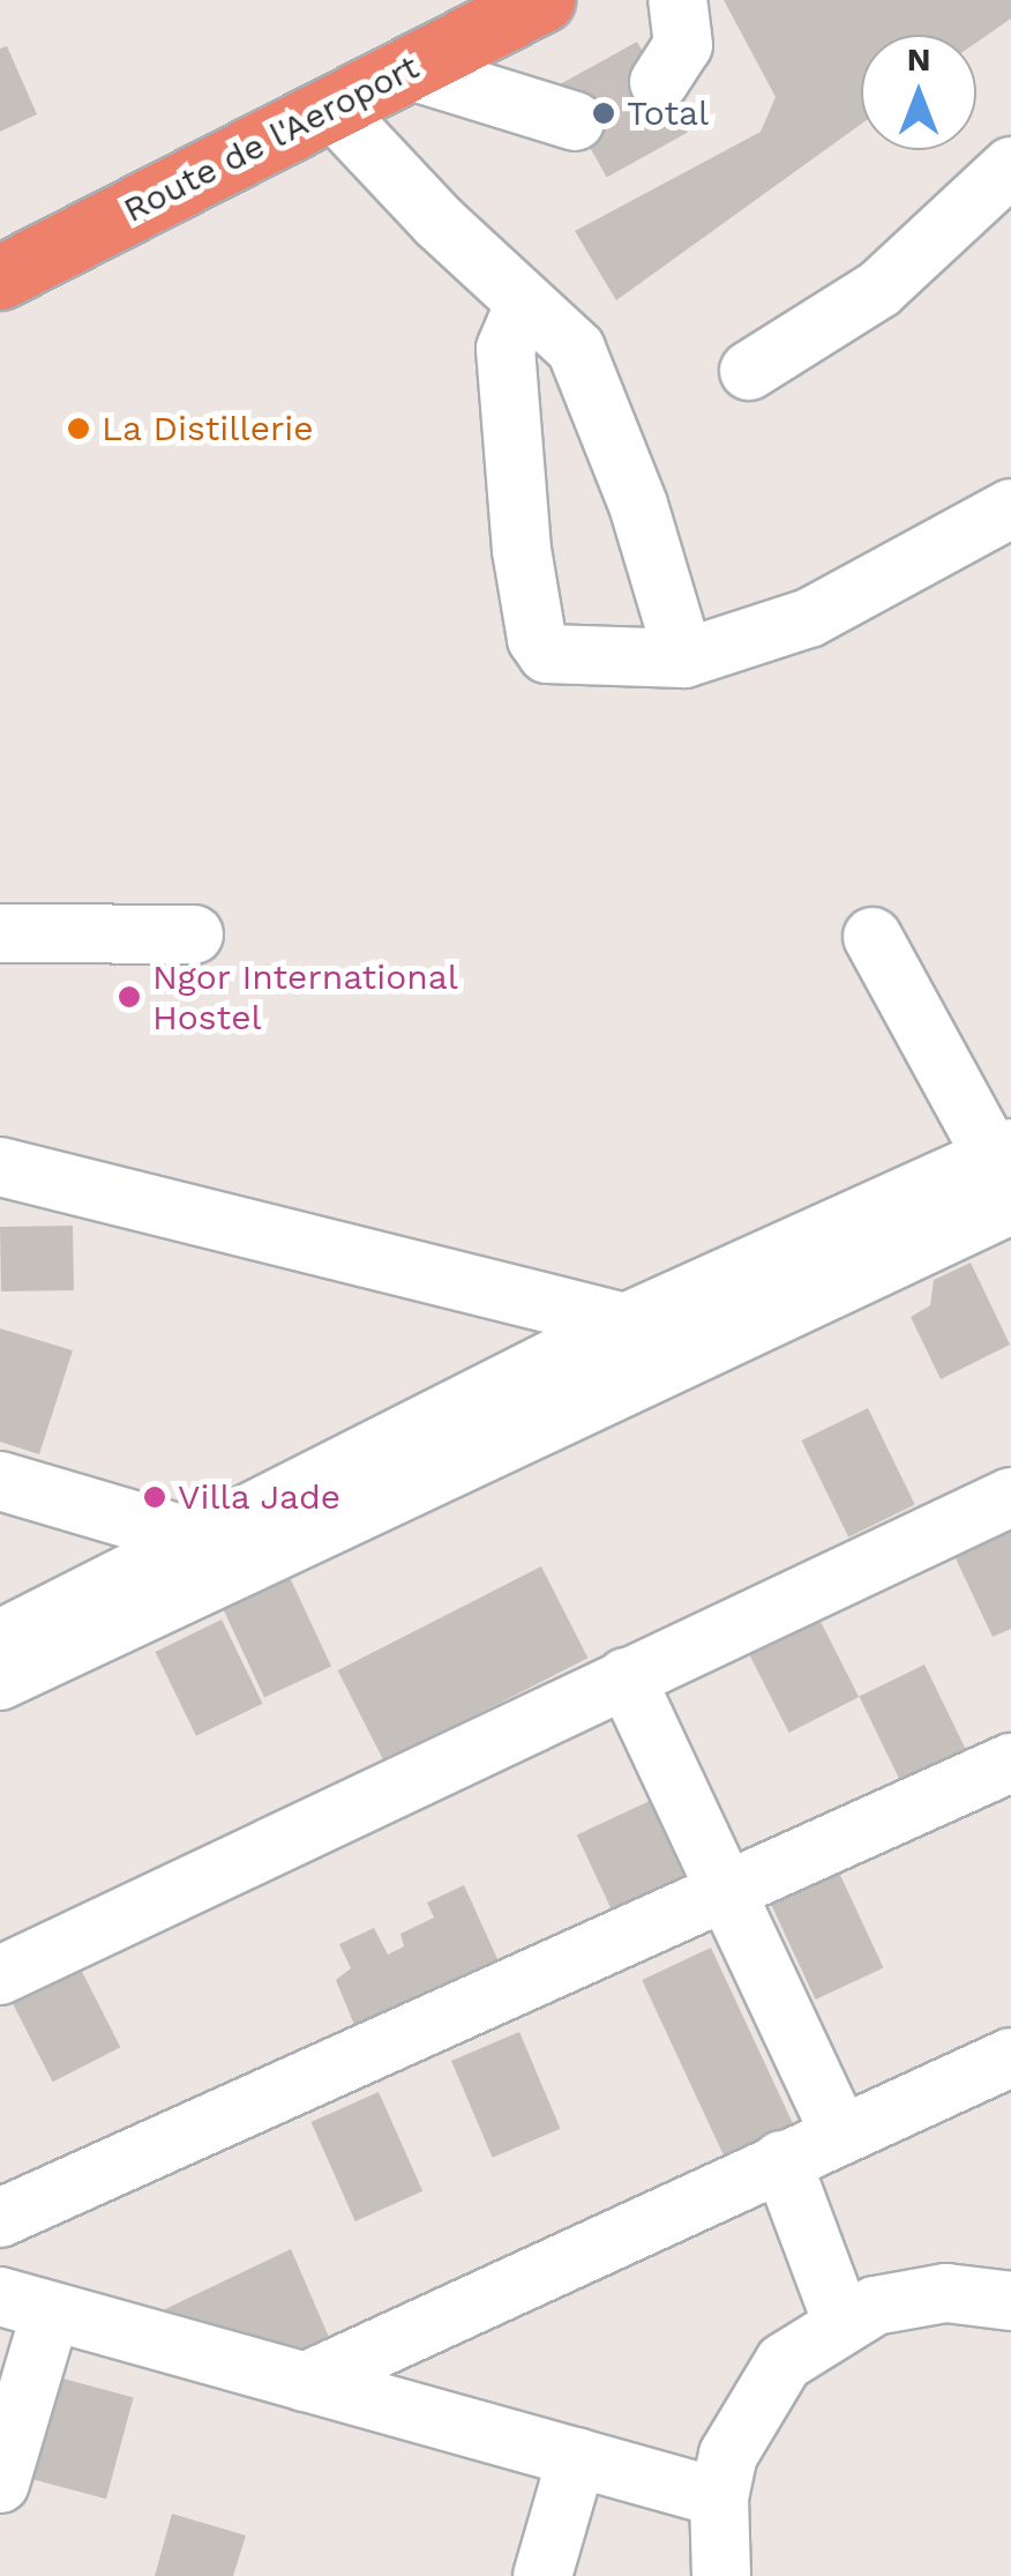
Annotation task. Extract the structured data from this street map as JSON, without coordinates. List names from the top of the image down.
{
  "streets": {
    "highway": ["Route de l'Aeroport"]
  },
  "places": [
    "Total",
    "La Distillerie",
    "Ngor International Hostel",
    "Villa Jade"
  ],
  "north": "top"
}
